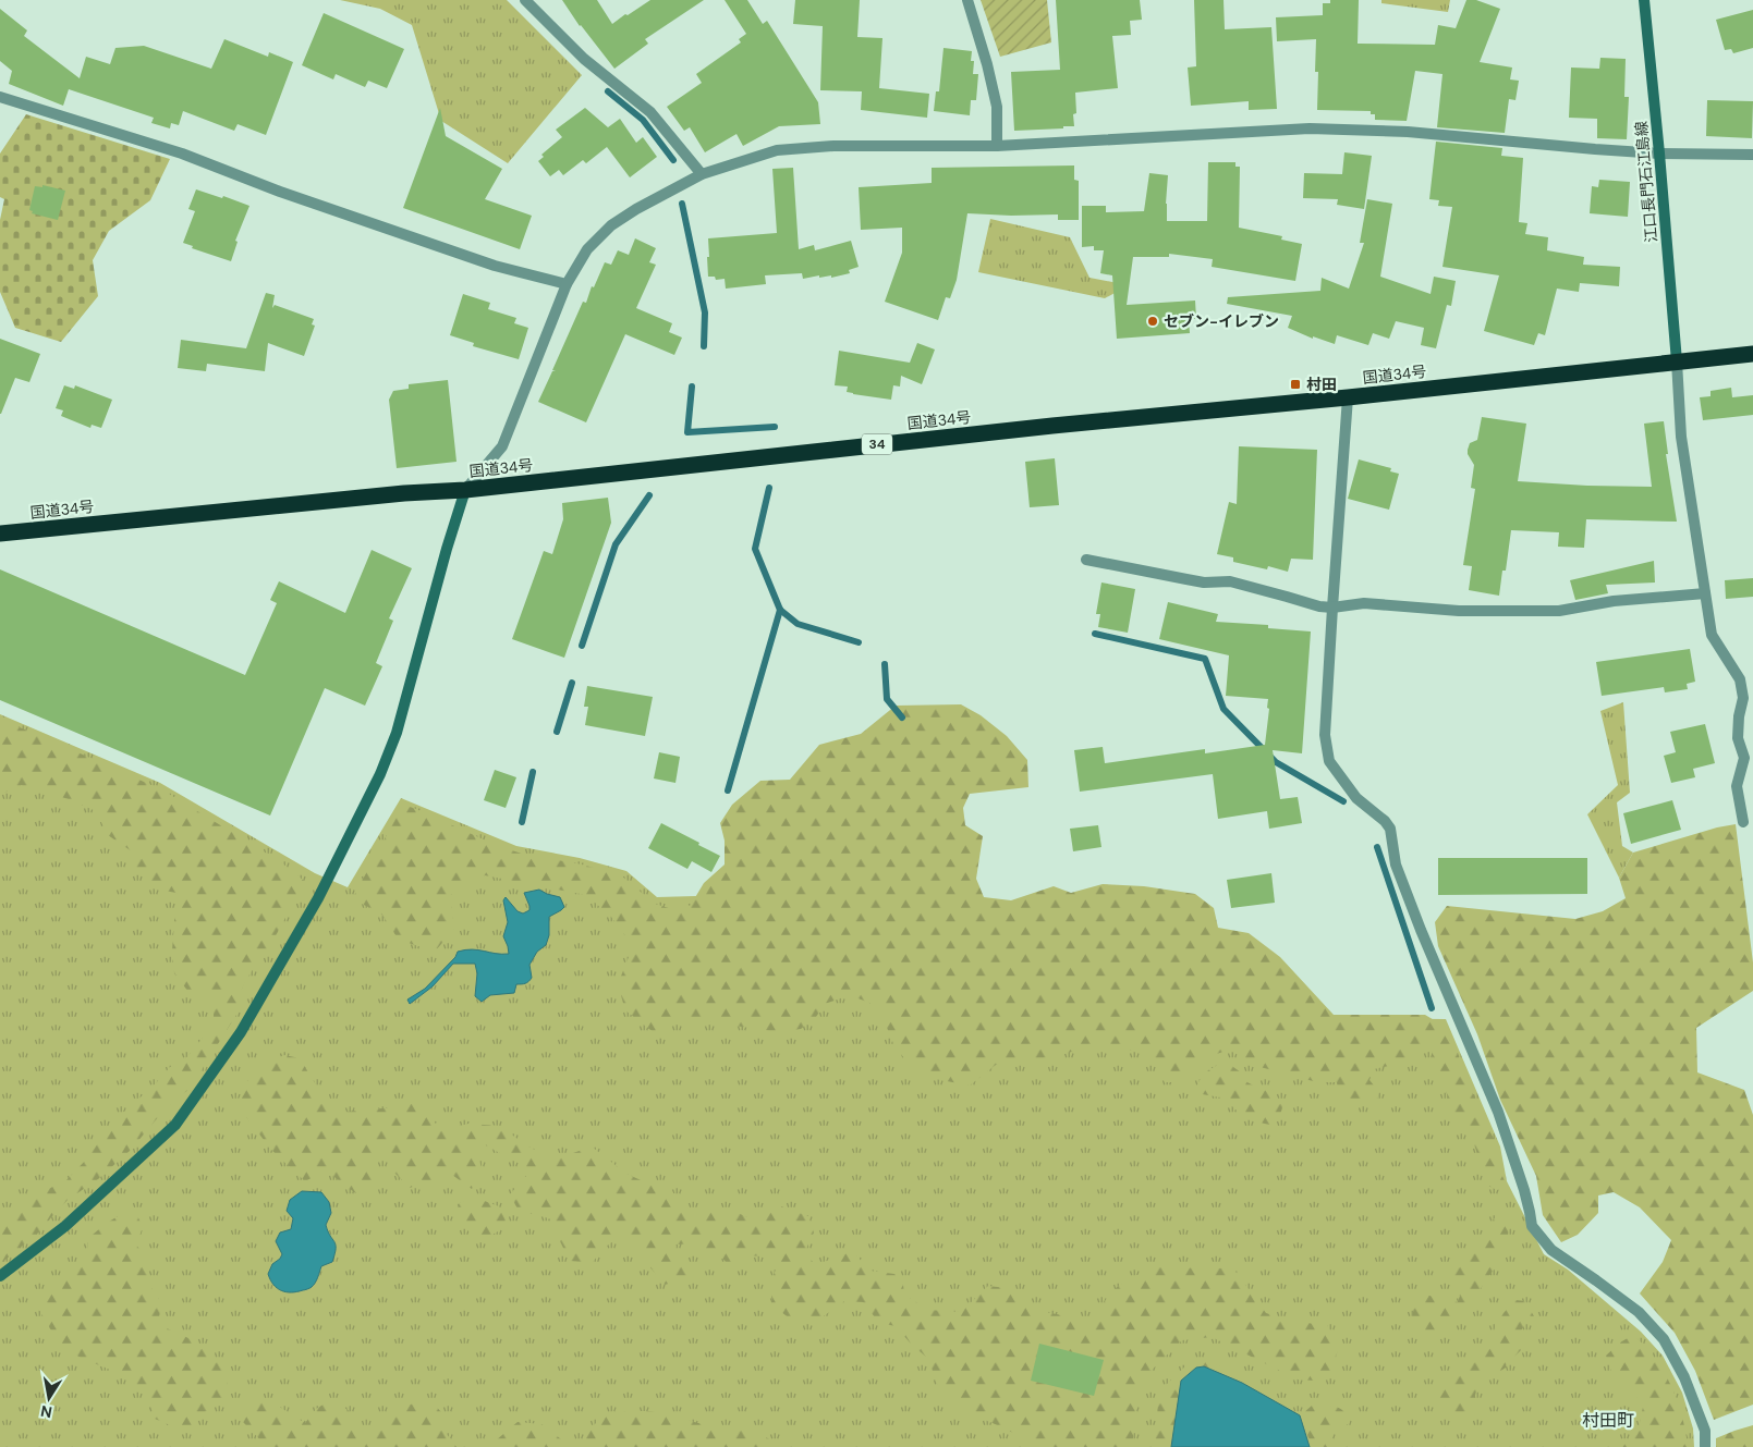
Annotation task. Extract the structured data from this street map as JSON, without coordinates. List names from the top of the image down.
{
  "streets": {
    "highway": ["国道34号", "34"],
    "street": ["江口長門石江島線"]
  },
  "crossings": [
    ["江口長門石江島線", "国道34号"]
  ],
  "districts": ["村田町"],
  "places": {
    "other": ["セブン-イレブン"],
    "transit": ["村田"]
  },
  "north": "bottom"
}
